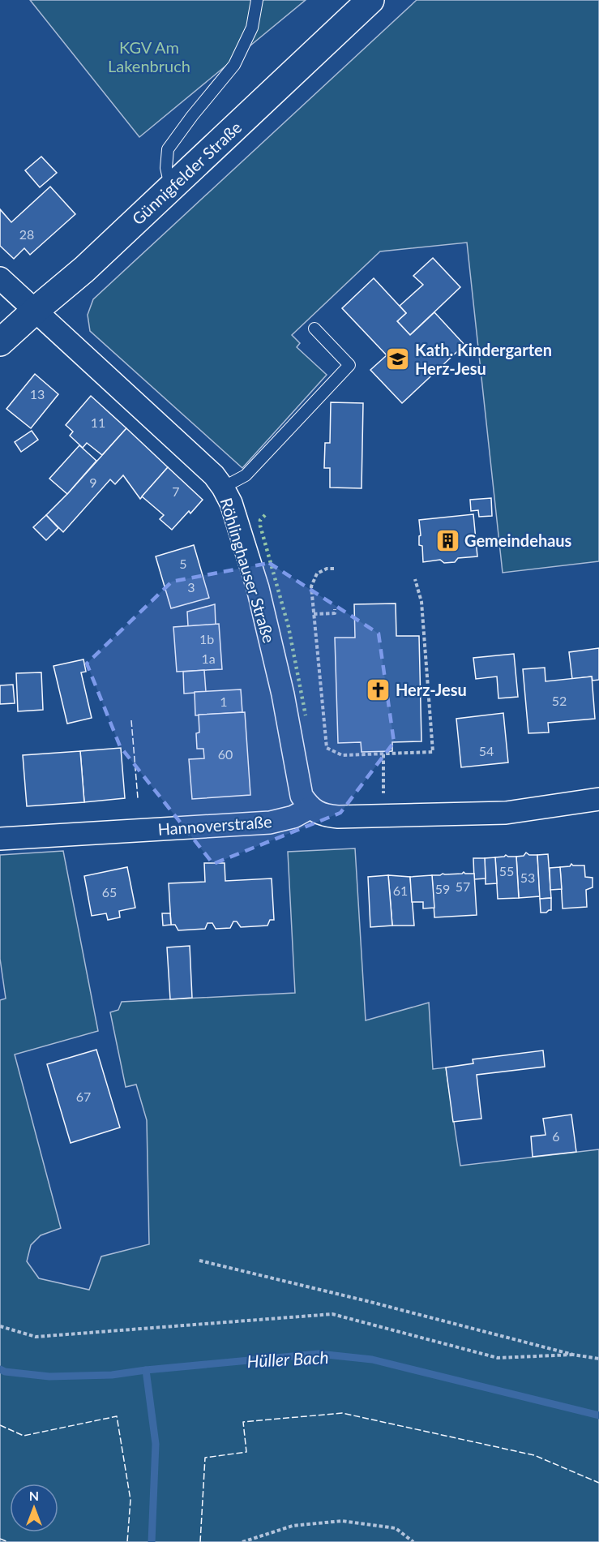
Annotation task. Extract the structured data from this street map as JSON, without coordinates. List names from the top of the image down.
{
  "streets": {
    "street": ["Günnigfelder Straße", "Röhlinghauser Straße", "Hannoverstraße"]
  },
  "crossings": [
    ["Günnigfelder Straße", "Röhlinghauser Straße"],
    ["Röhlinghauser Straße", "Hannoverstraße"]
  ],
  "water": ["Hüller Bach"],
  "parks": ["KGV Am Lakenbruch"],
  "places": {
    "school or university": ["Kath. Kindergarten Herz-Jesu"],
    "building": ["Gemeindehaus"],
    "church": ["Herz-Jesu"]
  },
  "house_numbers": [
    "28",
    "13",
    "11",
    "9",
    "7",
    "5",
    "3",
    "1b",
    "1a",
    "52",
    "1",
    "54",
    "60",
    "55",
    "53",
    "57",
    "59",
    "61",
    "65",
    "67",
    "6"
  ],
  "north": "top"
}
